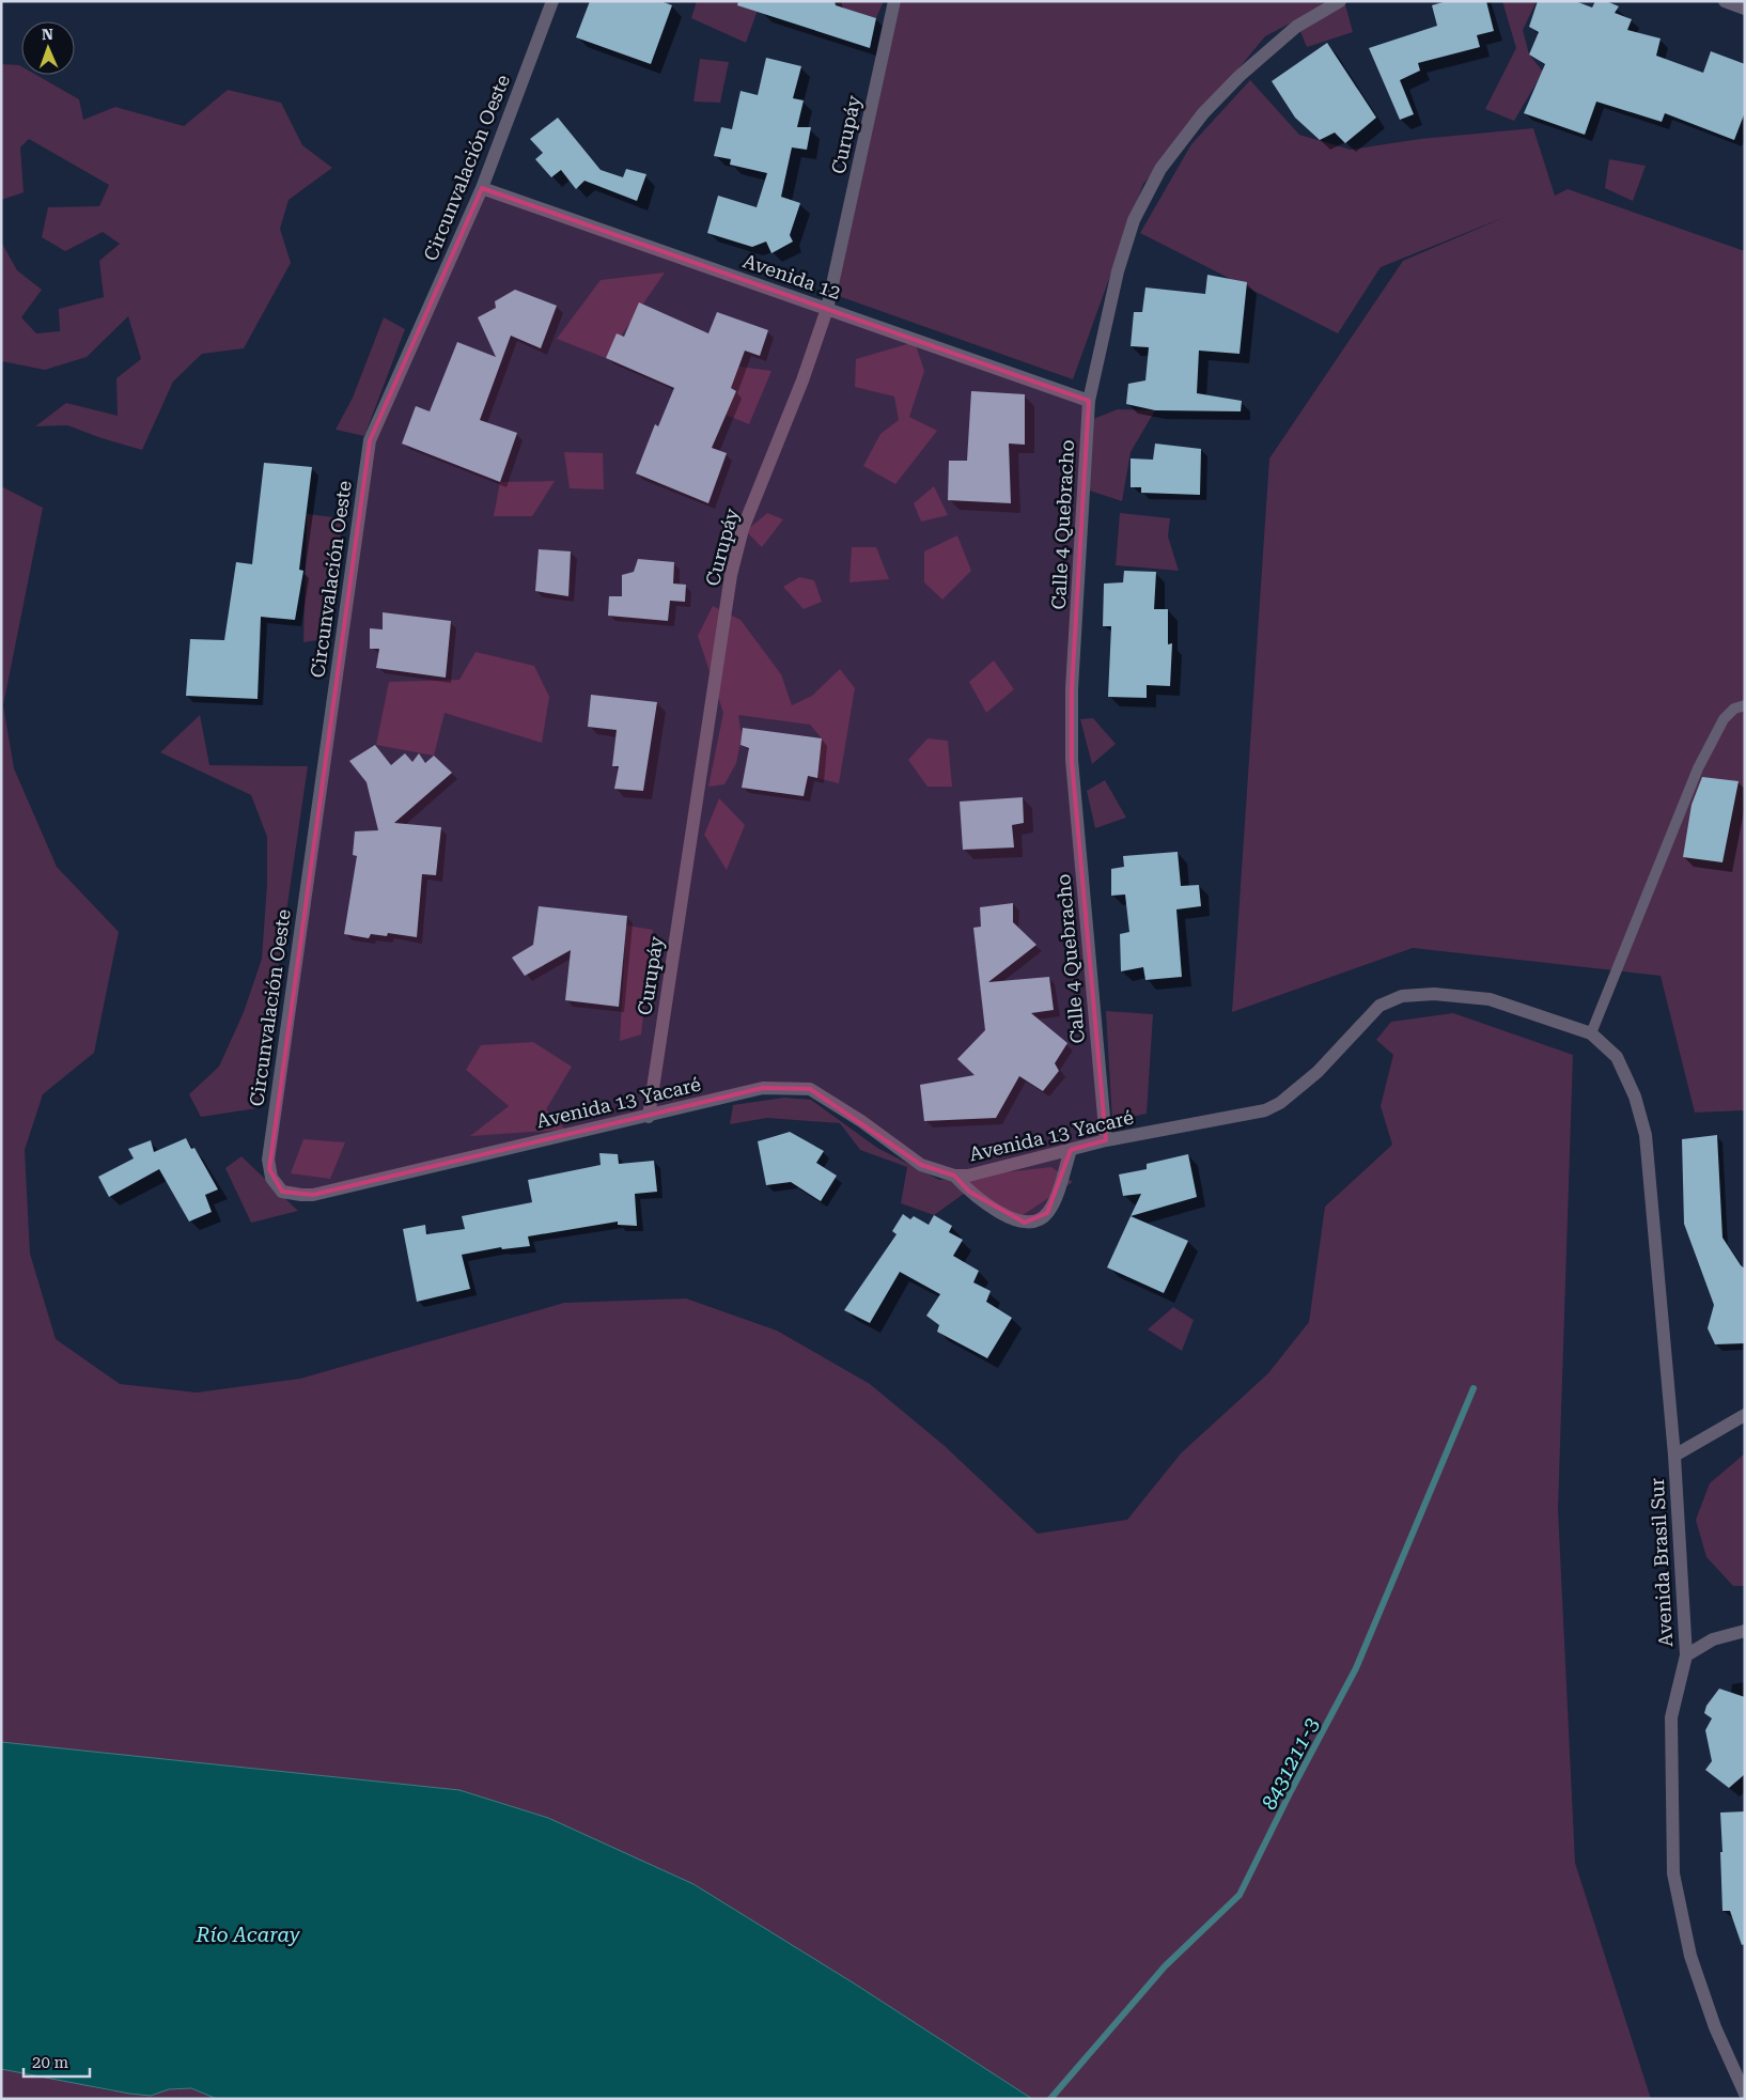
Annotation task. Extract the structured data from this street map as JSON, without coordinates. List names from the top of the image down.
{
  "streets": {
    "street": [
      "Curupa´y",
      "Circunvalación Oeste",
      "Avenida 12",
      "Calle 4 Quebracho",
      "Avenida 13 Yacaré",
      "Avenida Brasil Sur"
    ]
  },
  "crossings": [
    ["Curupa´y", "Avenida 12"],
    ["Curupa´y", "Avenida 13 Yacaré"],
    ["Circunvalación Oeste", "Avenida 12"],
    ["Circunvalación Oeste", "Avenida 13 Yacaré"],
    ["Avenida 12", "Calle 4 Quebracho"],
    ["Calle 4 Quebracho", "Avenida 13 Yacaré"],
    ["Avenida 13 Yacaré", "Avenida Brasil Sur"]
  ],
  "water": ["8431211-3", "Río Acaray"],
  "scale_bar": "20 m",
  "north": "top"
}
